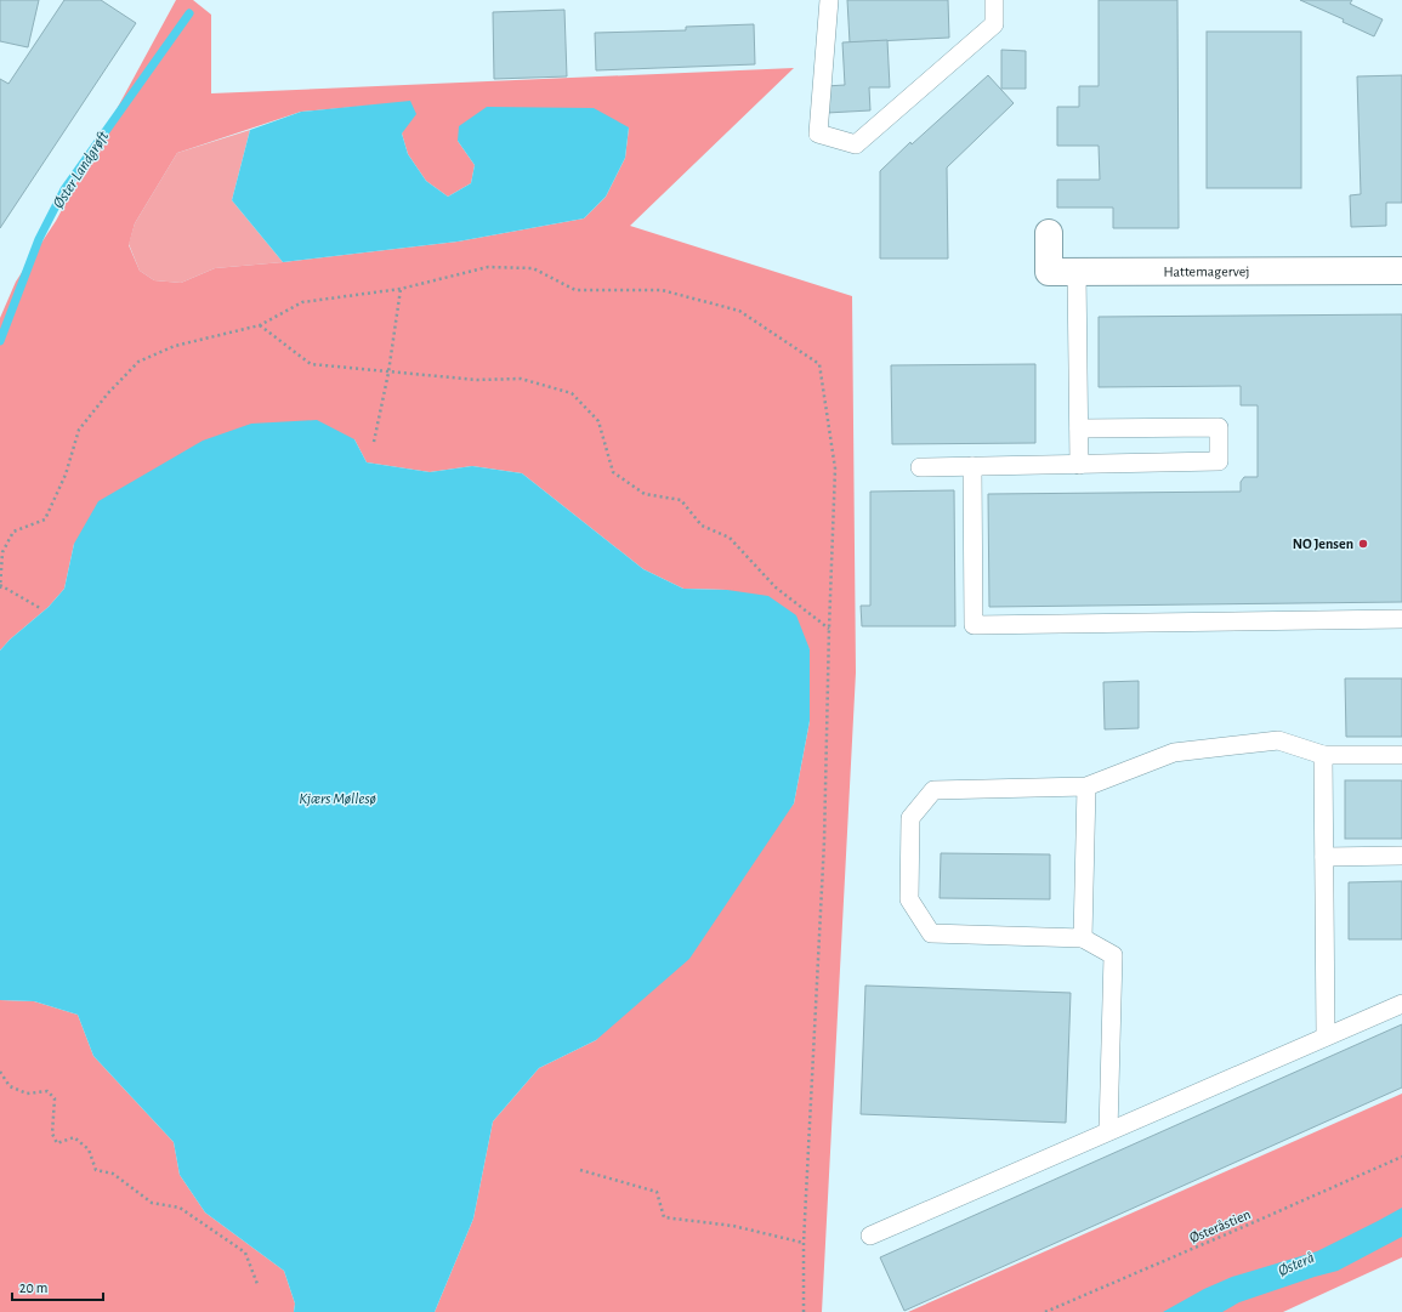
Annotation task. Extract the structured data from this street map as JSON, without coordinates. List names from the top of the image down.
{
  "streets": {
    "street": ["Hattemagervej"],
    "path": ["Østeråstien"]
  },
  "water": ["Øster Landgrøft", "Kjærs Møllesø", "Østerå"],
  "places": ["NO Jensen"],
  "scale_bar": "20 m"
}
